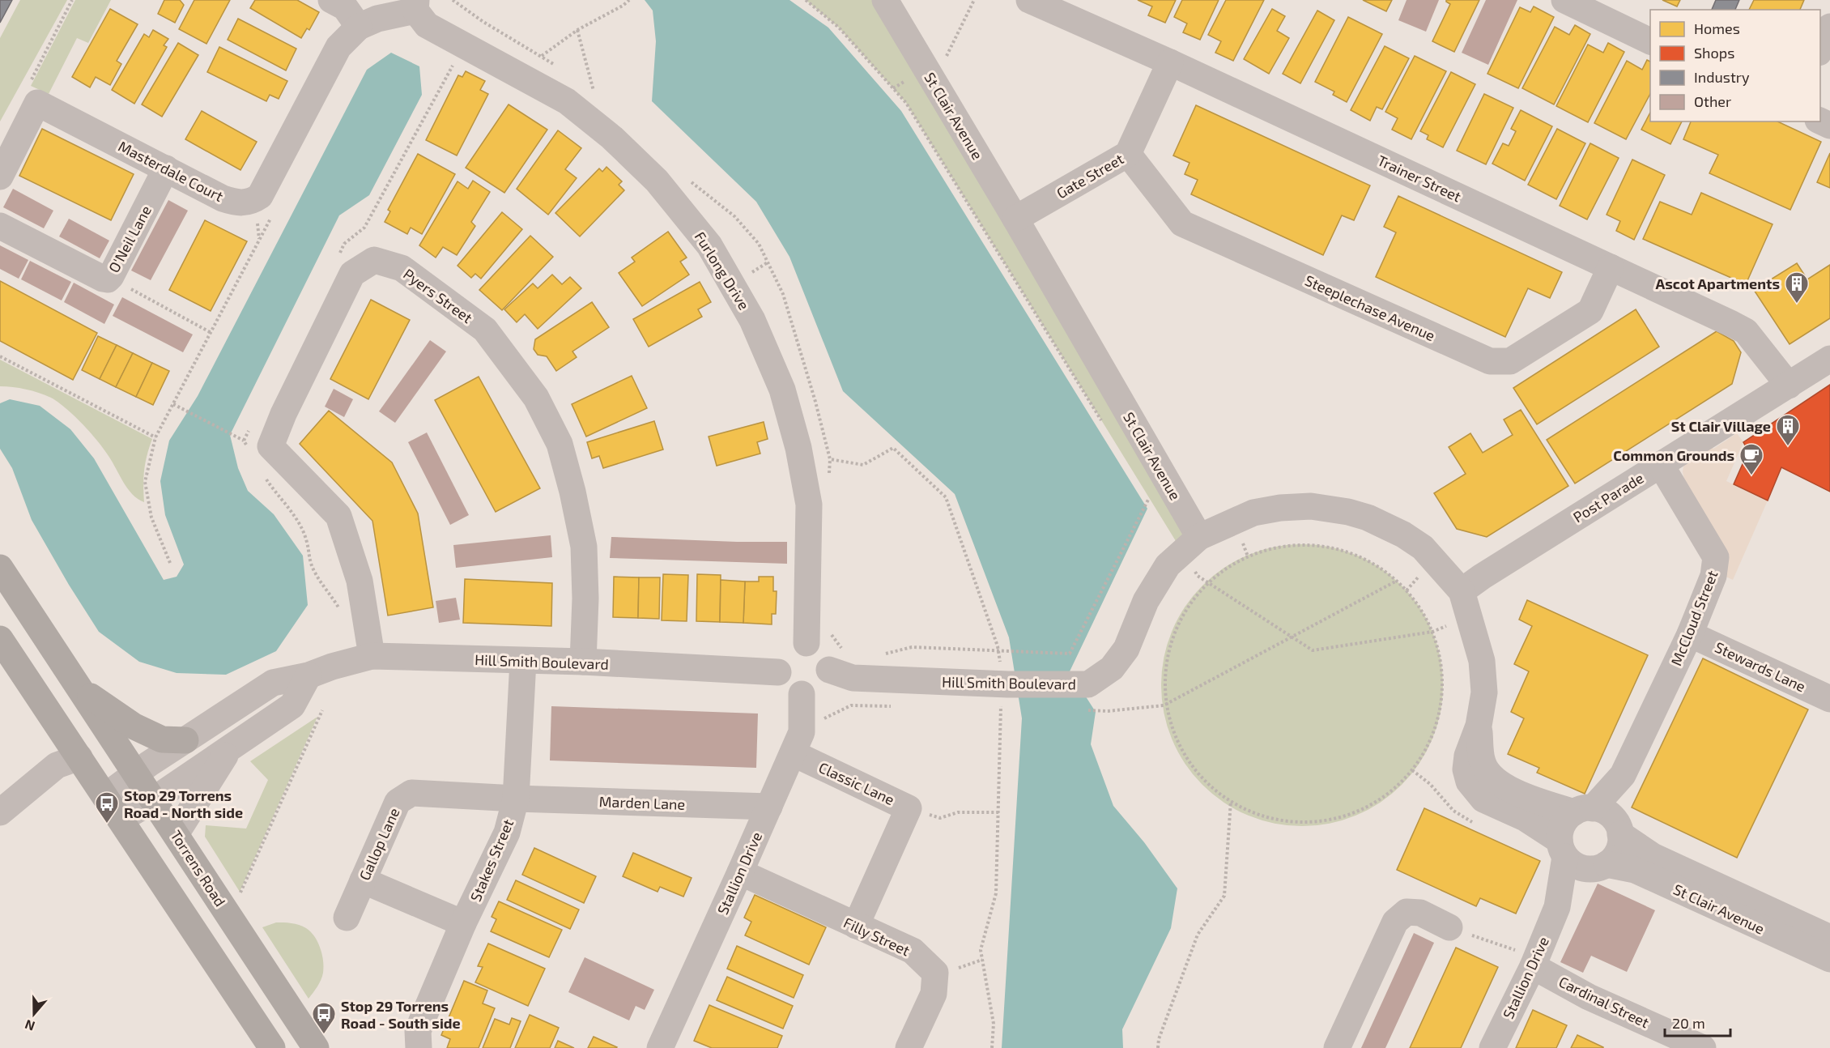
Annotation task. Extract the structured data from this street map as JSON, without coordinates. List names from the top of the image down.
{
  "streets": {
    "main road": ["Torrens Road"],
    "street": [
      "St Clair Avenue",
      "Masterdale Court",
      "Gate Street",
      "Trainer Street",
      "O'Neil Lane",
      "Furlong Drive",
      "Pyers Street",
      "Steeplechase Avenue",
      "Post Parade",
      "McCloud Street",
      "Hill Smith Boulevard",
      "Stewards Lane",
      "Classic Lane",
      "Marden Lane",
      "Gallop Lane",
      "Stakes Street",
      "Stallion Drive",
      "Filly Street",
      "Cardinal Street"
    ]
  },
  "crossings": [
    ["St Clair Avenue", "Gate Street"],
    ["St Clair Avenue", "McCloud Street"],
    ["St Clair Avenue", "Hill Smith Boulevard"],
    ["St Clair Avenue", "Stallion Drive"],
    ["Masterdale Court", "O'Neil Lane"],
    ["Gate Street", "Trainer Street"],
    ["Gate Street", "Steeplechase Avenue"],
    ["Trainer Street", "Steeplechase Avenue"],
    ["Trainer Street", "Post Parade"],
    ["Furlong Drive", "Hill Smith Boulevard"],
    ["Furlong Drive", "Stallion Drive"],
    ["Pyers Street", "Hill Smith Boulevard"],
    ["Post Parade", "McCloud Street"],
    ["McCloud Street", "Stewards Lane"],
    ["McCloud Street", "Stallion Drive"],
    ["Hill Smith Boulevard", "Stakes Street"],
    ["Hill Smith Boulevard", "Torrens Road"],
    ["Hill Smith Boulevard", "Stallion Drive"],
    ["Classic Lane", "Stallion Drive"],
    ["Classic Lane", "Filly Street"],
    ["Marden Lane", "Gallop Lane"],
    ["Marden Lane", "Stakes Street"],
    ["Marden Lane", "Stallion Drive"],
    ["Gallop Lane", "Stakes Street"],
    ["Stallion Drive", "Filly Street"],
    ["Stallion Drive", "Cardinal Street"]
  ],
  "places": {
    "building": ["Ascot Apartments", "St Clair Village"],
    "cafe": ["Common Grounds"],
    "bus stop": ["Stop 29 Torrens Road - North side", "Stop 29 Torrens Road - South side"]
  },
  "legend": [
    "Homes",
    "Shops",
    "Industry",
    "Other"
  ],
  "scale_bar": "20 m",
  "north": "bottom"
}
